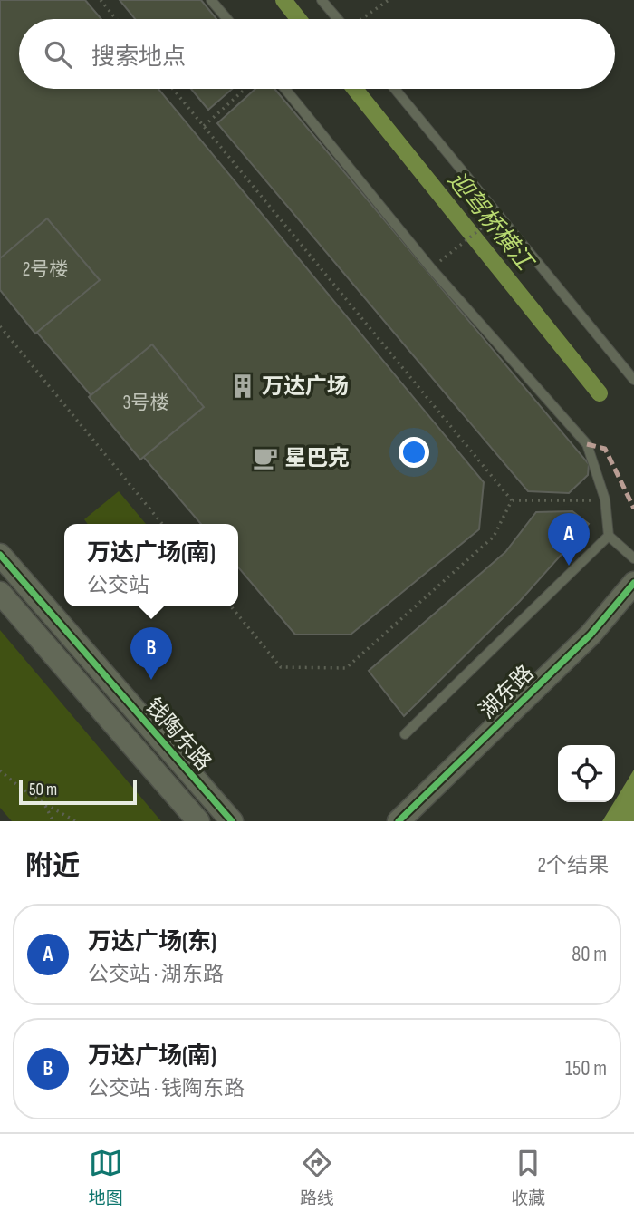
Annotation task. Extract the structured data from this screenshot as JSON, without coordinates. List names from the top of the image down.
{
  "streets": {
    "street": ["湖东路", "钱陶东路"]
  },
  "water": ["迎驾桥横江"],
  "places": {
    "building": ["万达广场"],
    "cafe": ["星巴克"]
  },
  "house_numbers": ["2号楼", "3号楼"],
  "scale_bar": "50 m",
  "page": {
    "search": "搜索地点",
    "pins": ["A", "B"],
    "popup": ["万达广场(南)", "公交站"],
    "scale": "50 m",
    "heading": ["附近", "2个结果"],
    "list": [
      {
        "mark": "A",
        "name": "万达广场(东)",
        "note": "公交站 · 湖东路",
        "value": "80 m"
      },
      {
        "mark": "B",
        "name": "万达广场(南)",
        "note": "公交站 · 钱陶东路",
        "value": "150 m"
      }
    ],
    "nav": ["地图", "路线", "收藏"]
  }
}
